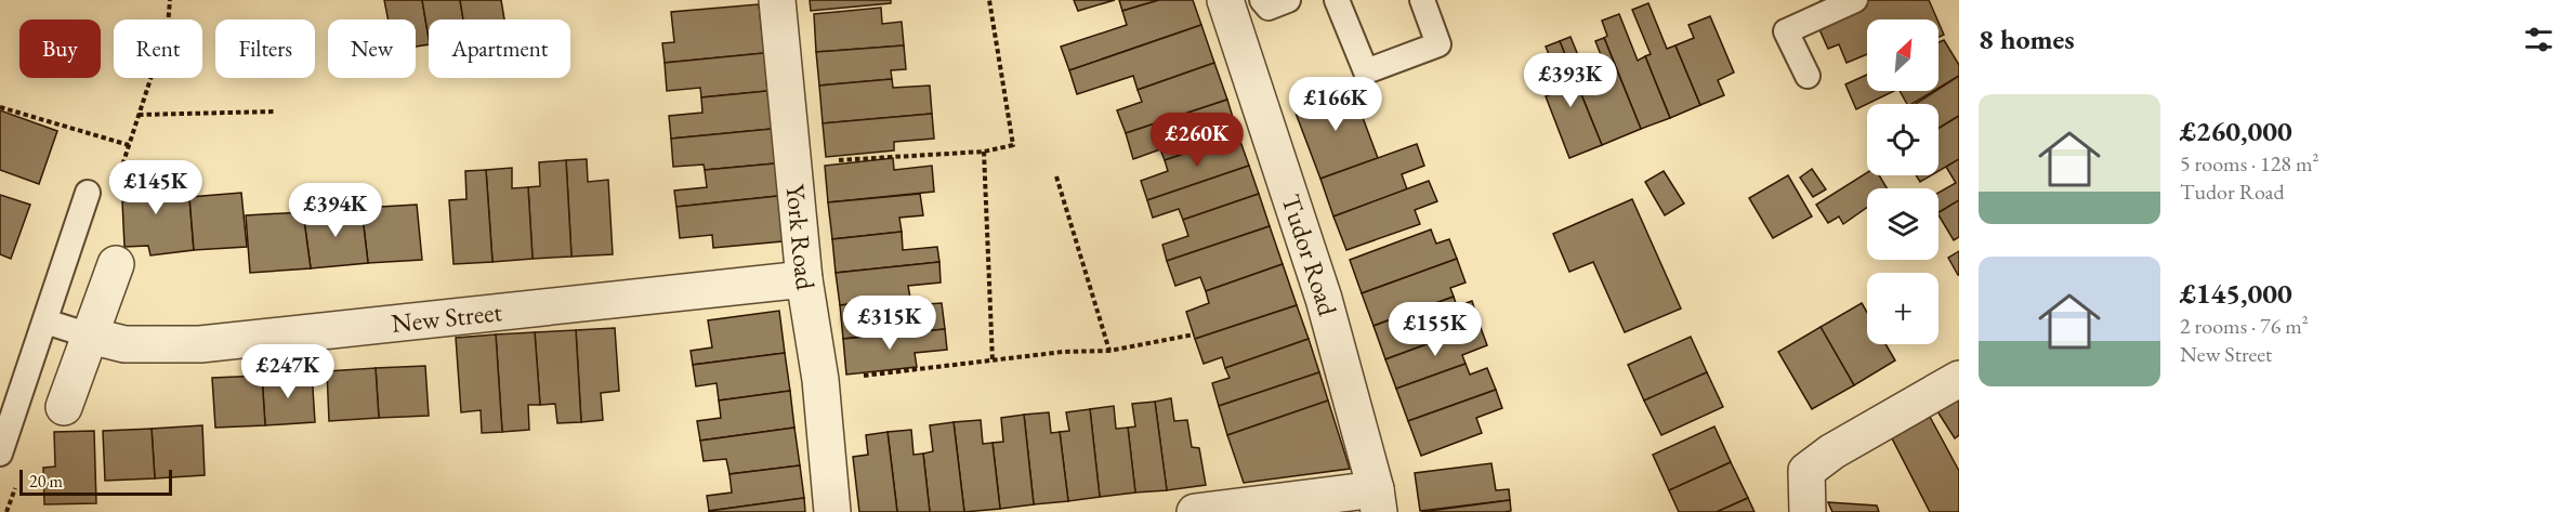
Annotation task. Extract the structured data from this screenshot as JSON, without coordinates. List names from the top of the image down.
{
  "streets": {
    "street": ["York Road", "Tudor Road", "New Street"]
  },
  "crossings": [
    ["York Road", "New Street"]
  ],
  "scale_bar": "20 m",
  "north": "top right",
  "page": {
    "heading": "8 homes",
    "map_buttons": "+",
    "chip": [
      "Buy",
      "Rent",
      "Filters",
      "New",
      "Apartment"
    ],
    "price": [
      "£393K",
      "£166K",
      "£260K",
      "£145K",
      "£394K",
      "£315K",
      "£155K",
      "£247K"
    ],
    "list": [
      {
        "name": "£260,000",
        "note": "5 rooms · 128 m² · Tudor Road"
      },
      {
        "name": "£145,000",
        "note": "2 rooms · 76 m² · New Street"
      }
    ],
    "scale": "20 m"
  }
}
